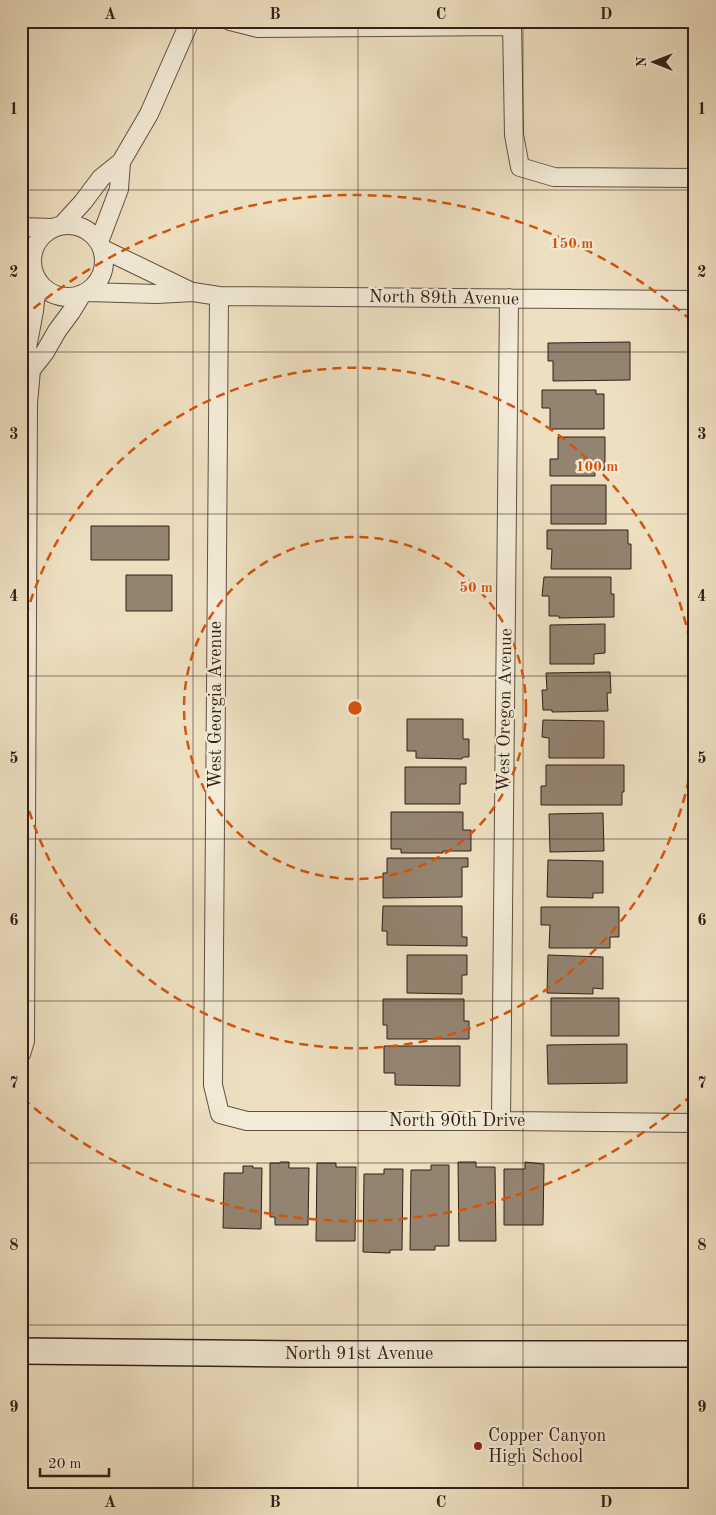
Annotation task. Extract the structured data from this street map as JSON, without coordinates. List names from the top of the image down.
{
  "streets": {
    "main road": ["North 91st Avenue"],
    "street": [
      "North 89th Avenue",
      "West Georgia Avenue",
      "West Oregon Avenue",
      "North 90th Drive"
    ]
  },
  "crossings": [
    ["North 89th Avenue", "West Georgia Avenue"],
    ["North 89th Avenue", "West Oregon Avenue"],
    ["West Georgia Avenue", "North 90th Drive"],
    ["West Oregon Avenue", "North 90th Drive"]
  ],
  "places": ["Copper Canyon High School"],
  "scale_bar": "20 m",
  "north": "left",
  "grid": {
    "columns": [
      "A",
      "B",
      "C",
      "D"
    ],
    "rows": [
      "1",
      "2",
      "3",
      "4",
      "5",
      "6",
      "7",
      "8",
      "9"
    ]
  },
  "rings": ["150 m", "100 m", "50 m"]
}
